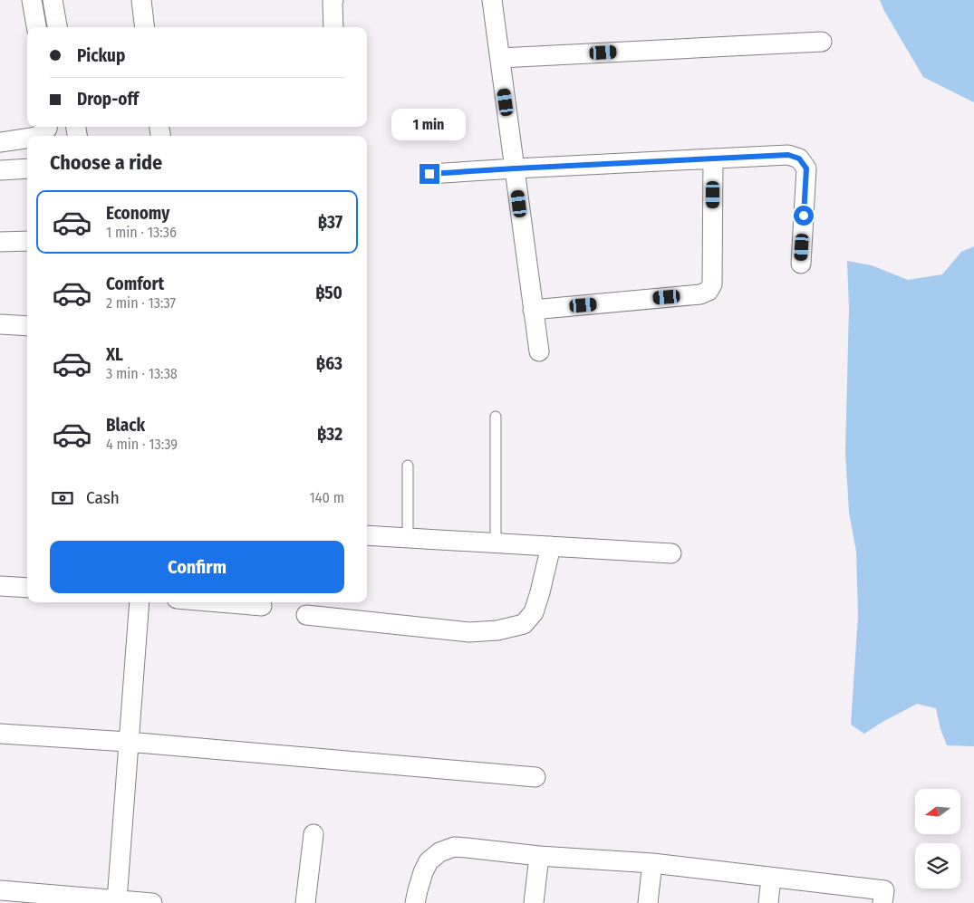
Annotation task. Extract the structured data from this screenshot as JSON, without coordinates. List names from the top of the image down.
{
  "north": "left",
  "page": {
    "banner": ["Pickup", "Drop-off"],
    "bubble": "1 min",
    "heading": "Choose a ride",
    "list": [
      {
        "name": "Economy",
        "note": "1 min · 13:36",
        "value": "฿37"
      },
      {
        "name": "Comfort",
        "note": "2 min · 13:37",
        "value": "฿50"
      },
      {
        "name": "XL",
        "note": "3 min · 13:38",
        "value": "฿63"
      },
      {
        "name": "Black",
        "note": "4 min · 13:39",
        "value": "฿32"
      }
    ],
    "pay": ["Cash", "140 m"],
    "buttons": "Confirm"
  }
}
